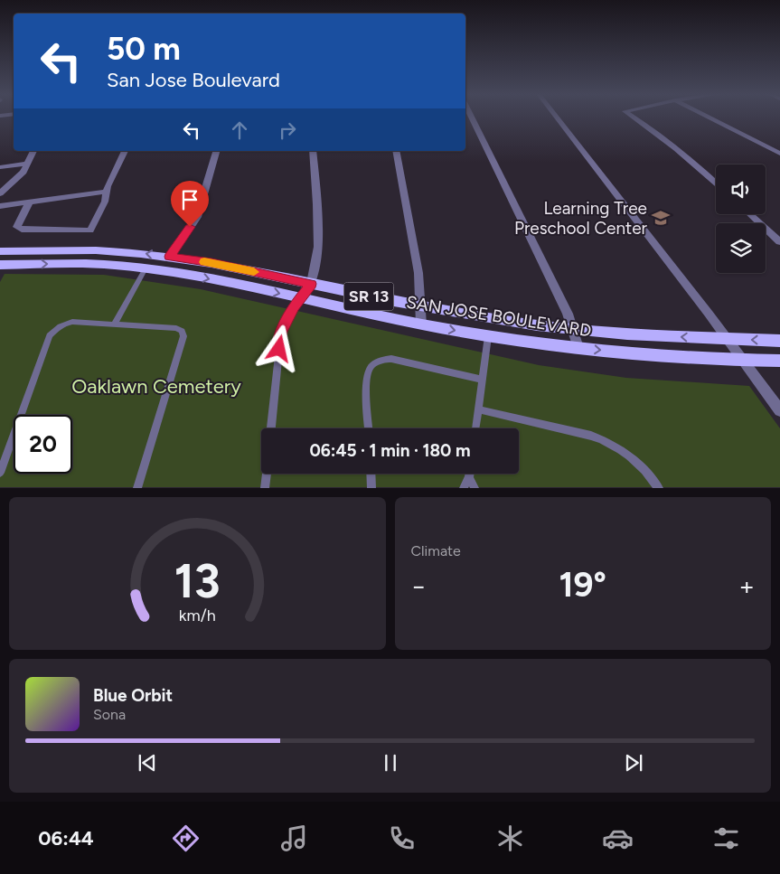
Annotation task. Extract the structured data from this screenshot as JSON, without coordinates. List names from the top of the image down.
{
  "streets": {
    "main road": ["SR 13", "SAN JOSE BOULEVARD"]
  },
  "parks": ["Oaklawn Cemetery"],
  "places": {
    "school or university": ["Learning Tree Preschool Center"]
  },
  "page": {
    "turn": ["50 m", "San Jose Boulevard"],
    "limit": "20",
    "trip": "06:45 · 1 min · 180 m",
    "tile": "Climate",
    "heat": ["−", "19°", "+"],
    "song": ["Blue Orbit", "Sona"],
    "tabs": "06:44",
    "gauge": ["13", "km/h"]
  }
}
